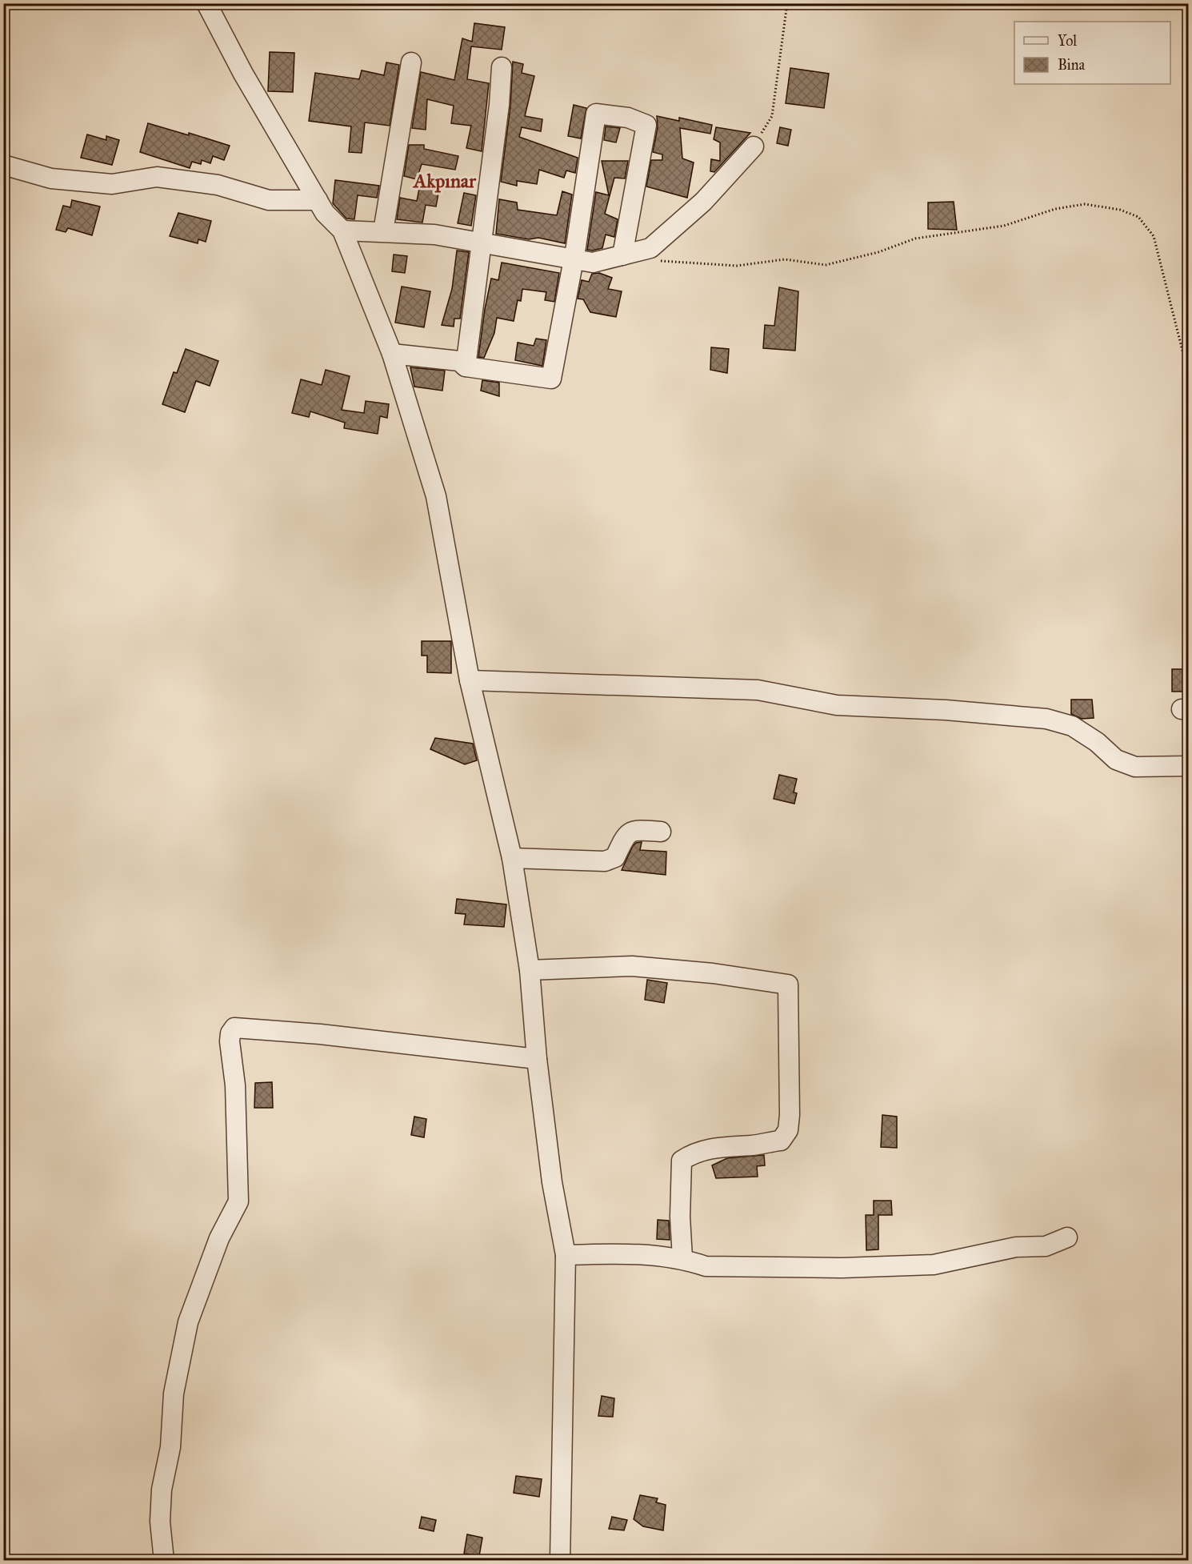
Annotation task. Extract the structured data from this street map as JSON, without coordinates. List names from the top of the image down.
{
  "districts": ["Akpınar"],
  "legend": ["Yol", "Bina"]
}
